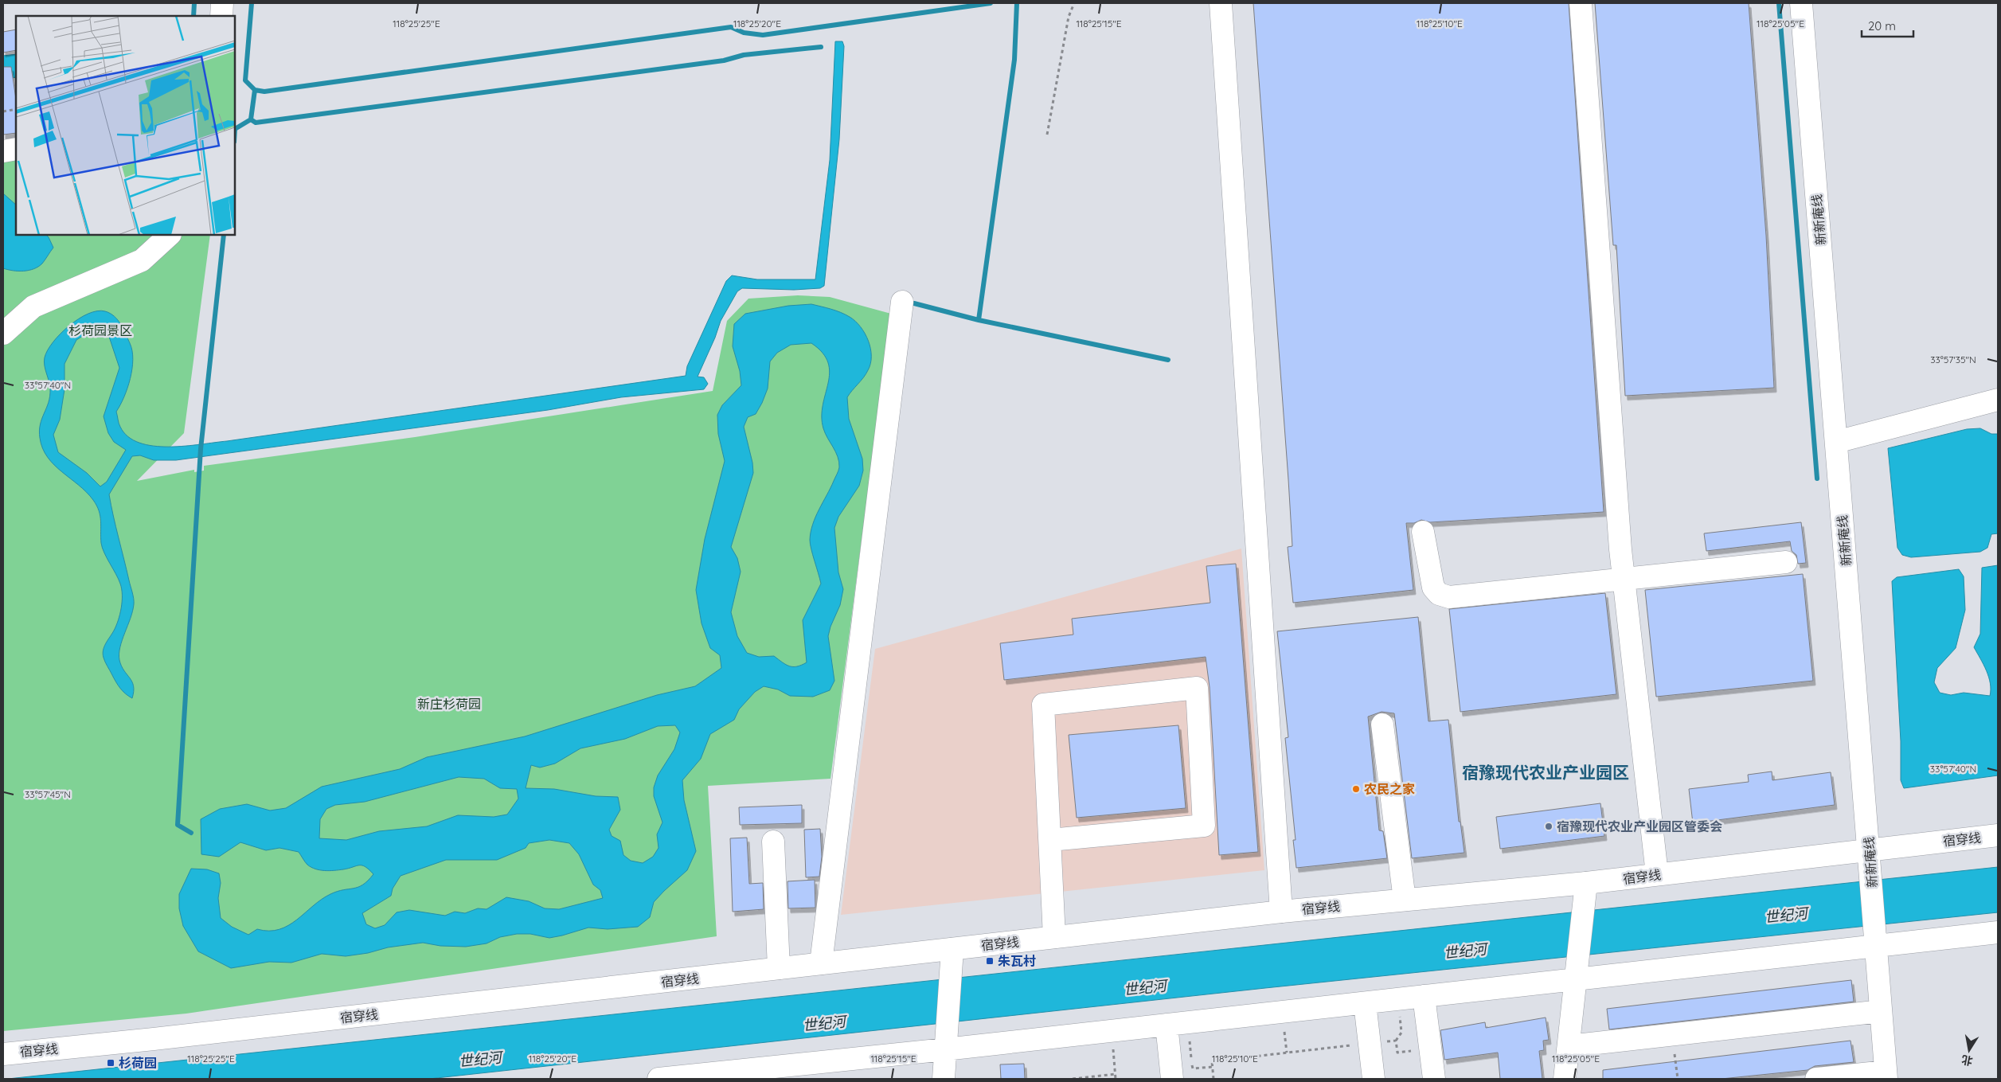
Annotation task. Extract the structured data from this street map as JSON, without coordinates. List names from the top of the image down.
{
  "streets": {
    "street": ["新新庵线", "宿穿线"]
  },
  "crossings": [
    ["新新庵线", "宿穿线"]
  ],
  "districts": ["宿豫现代农业产业园区"],
  "water": ["世纪河"],
  "parks": ["杉荷园景区", "新庄杉荷园"],
  "places": {
    "other": ["农民之家", "宿豫现代农业产业园区管委会"],
    "transit": ["朱瓦村", "杉荷园"]
  },
  "scale_bar": "20 m",
  "north": "bottom",
  "coordinates": [
    "118°25'25\"E",
    "118°25'20\"E",
    "118°25'15\"E",
    "118°25'10\"E",
    "118°25'05\"E",
    "33°57'35\"N",
    "33°57'40\"N",
    "33°57'45\"N"
  ]
}
